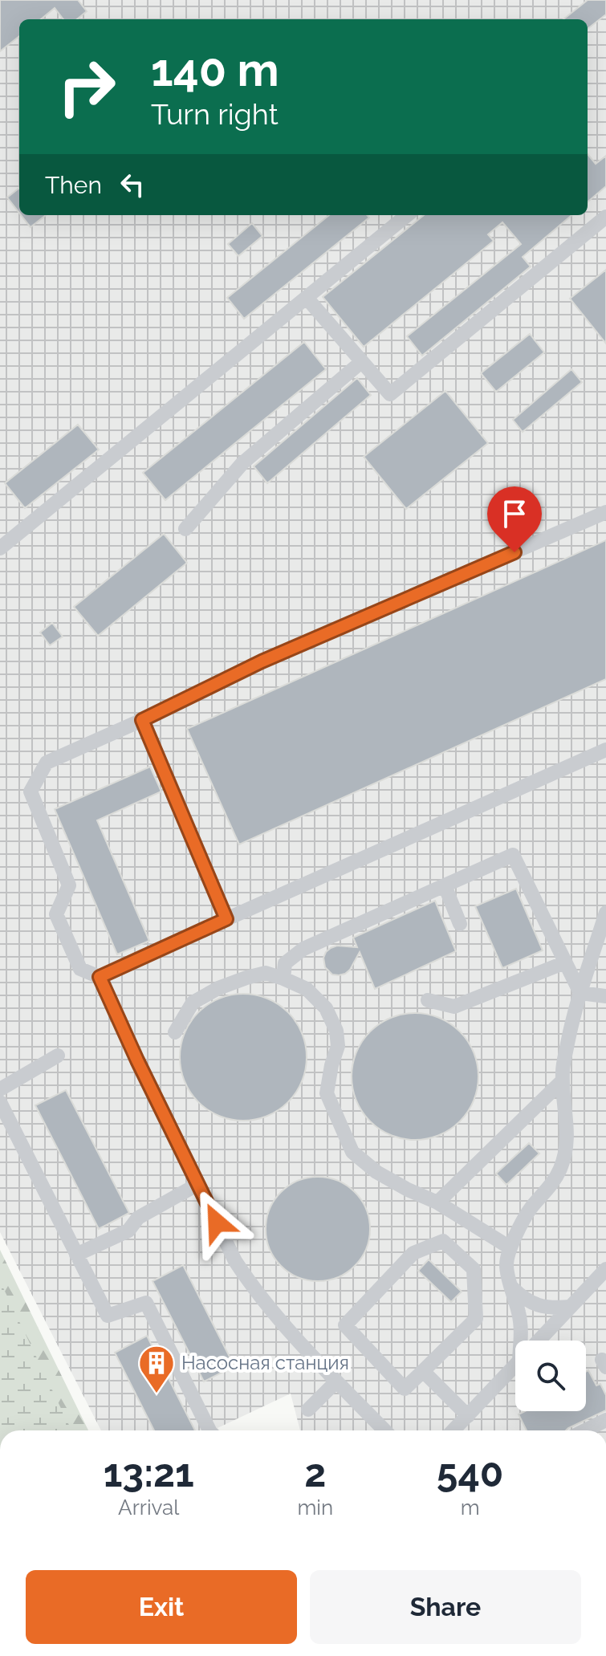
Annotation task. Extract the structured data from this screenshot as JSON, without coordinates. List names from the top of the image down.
{
  "places": {
    "building": ["Насосная станция"]
  },
  "page": {
    "turn": ["140 m", "Turn right"],
    "then": "Then",
    "eta": [
      "13:21",
      "Arrival",
      "2",
      "min",
      "540",
      "m"
    ],
    "buttons": ["Exit", "Share"]
  }
}
